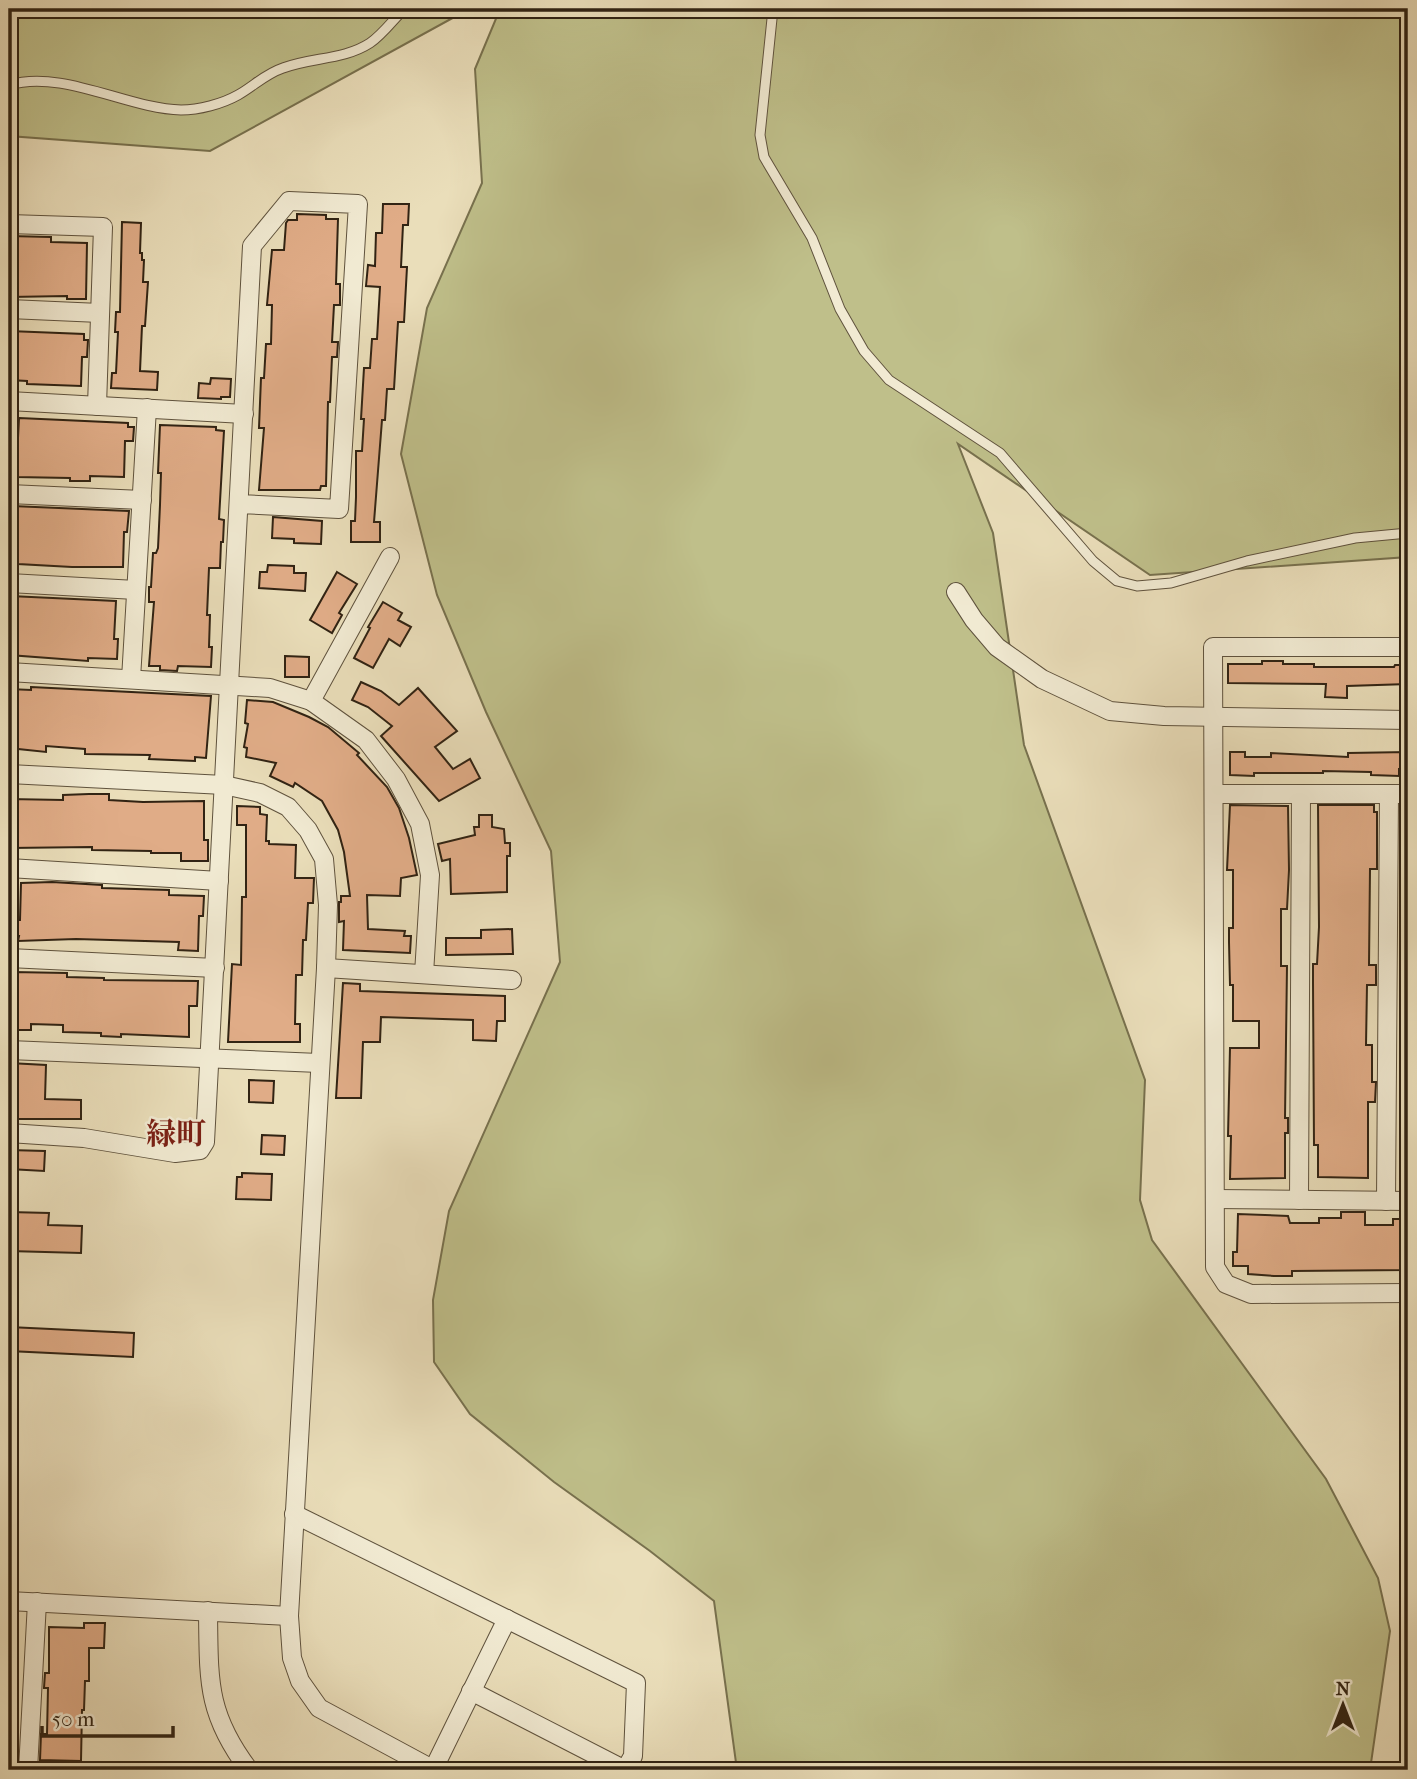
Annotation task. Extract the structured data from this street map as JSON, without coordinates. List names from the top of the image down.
{
  "districts": ["緑町"],
  "scale_bar": "50 m",
  "north": "top"
}
